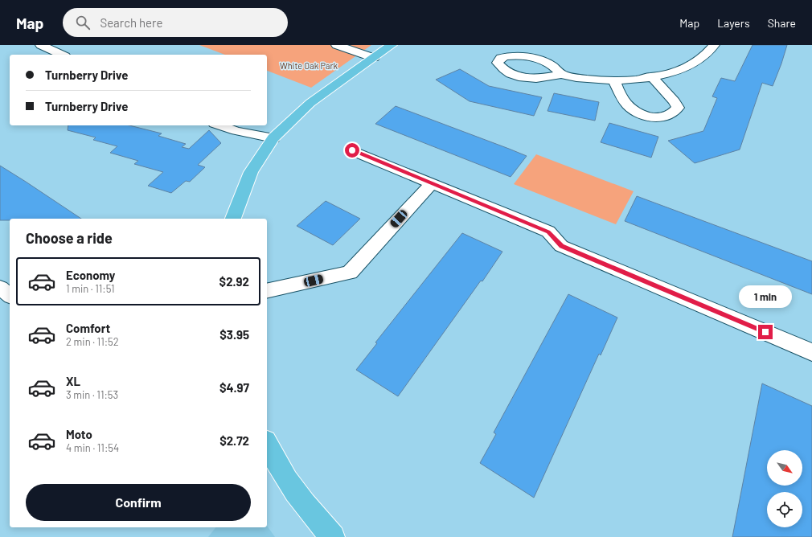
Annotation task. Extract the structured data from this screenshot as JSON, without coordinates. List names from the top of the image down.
{
  "parks": ["White Oak Park"],
  "north": "bottom right",
  "page": {
    "header": "Map",
    "search": "Search here",
    "nav": ["Map", "Layers", "Share"],
    "banner": ["Turnberry Drive", "Turnberry Drive"],
    "heading": "Choose a ride",
    "list": [
      {
        "name": "Economy",
        "note": "1 min · 11:51",
        "value": "$2.92"
      },
      {
        "name": "Comfort",
        "note": "2 min · 11:52",
        "value": "$3.95"
      },
      {
        "name": "XL",
        "note": "3 min · 11:53",
        "value": "$4.97"
      },
      {
        "name": "Moto",
        "note": "4 min · 11:54",
        "value": "$2.72"
      }
    ],
    "bubble": "1 min",
    "buttons": "Confirm"
  }
}
